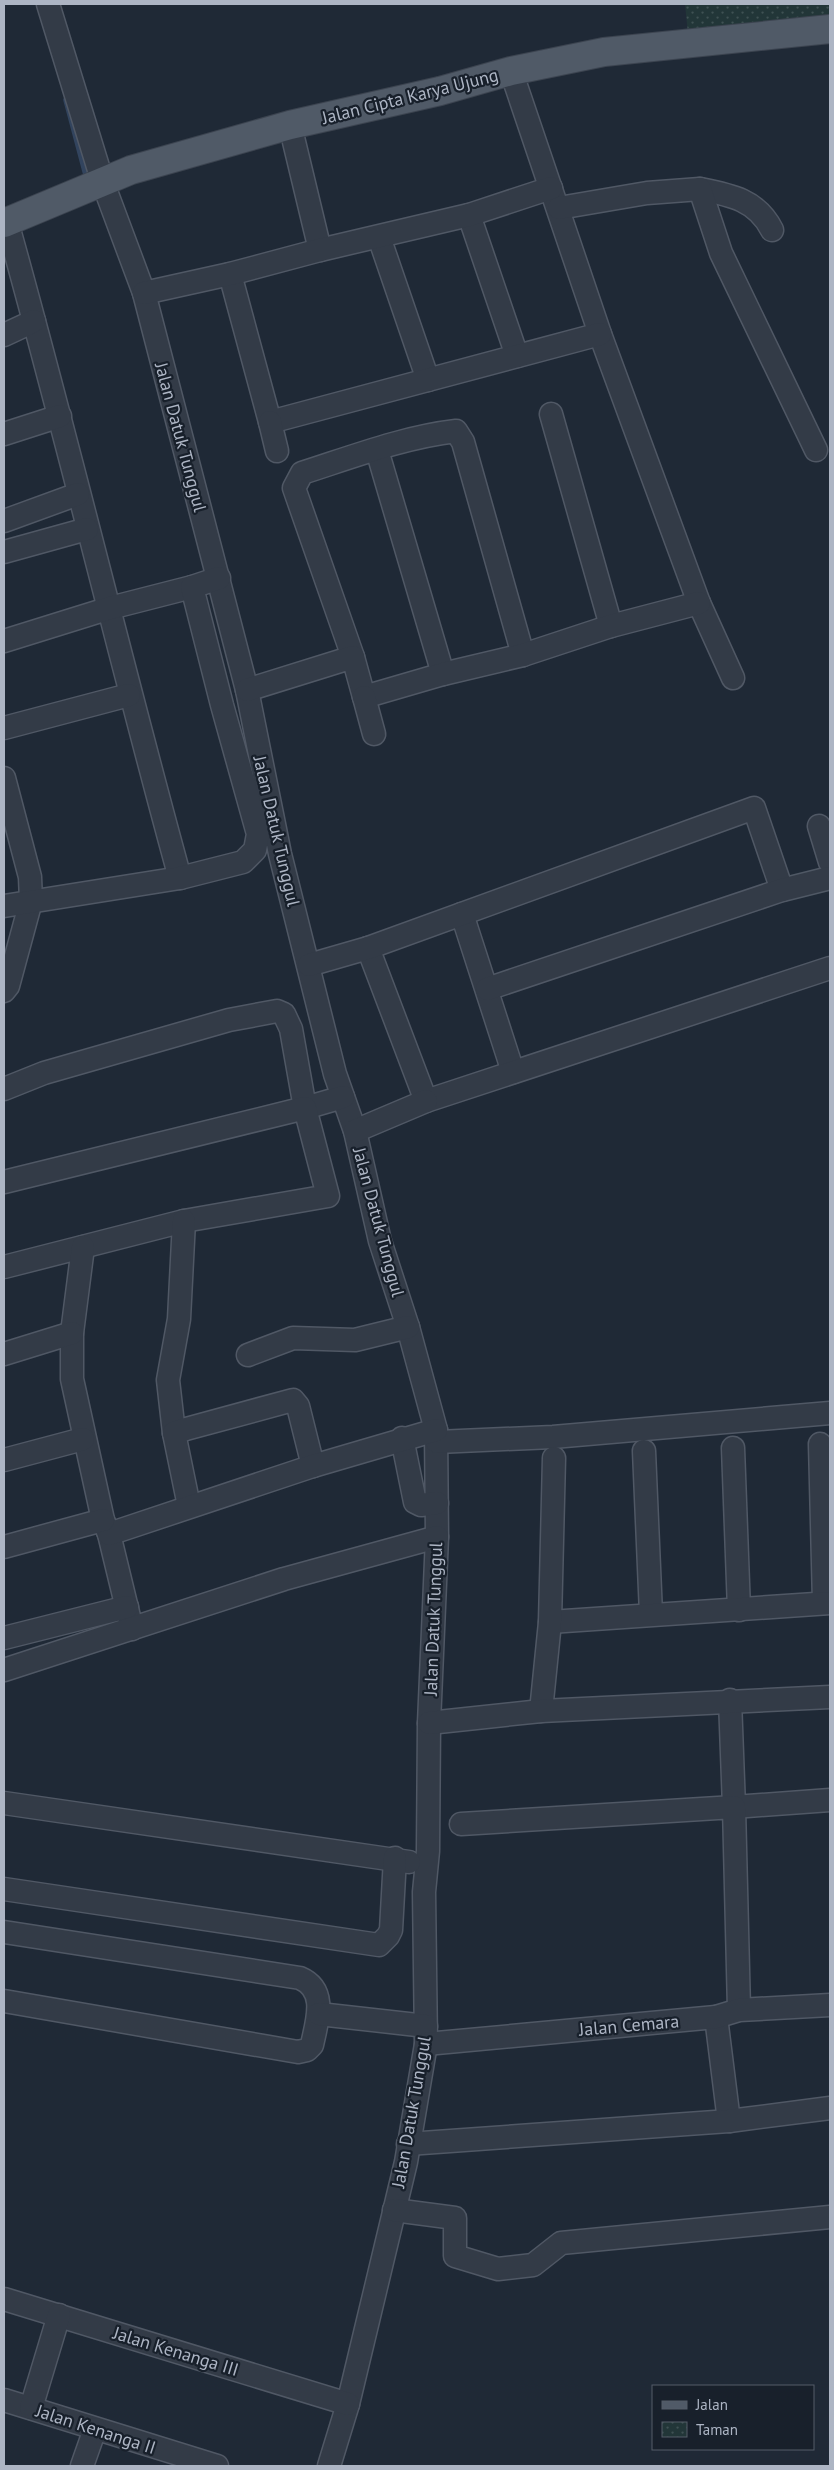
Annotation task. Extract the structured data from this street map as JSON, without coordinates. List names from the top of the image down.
{
  "streets": {
    "main road": ["Jalan Cipta Karya Ujung"],
    "street": [
      "Jalan Datuk Tunggul",
      "Jalan Cemara",
      "Jalan Kenanga III",
      "Jalan Kenanga II"
    ]
  },
  "crossings": [
    ["Jalan Cipta Karya Ujung", "Jalan Datuk Tunggul"],
    ["Jalan Datuk Tunggul", "Jalan Cemara"],
    ["Jalan Datuk Tunggul", "Jalan Kenanga III"]
  ],
  "legend": ["Jalan", "Taman"]
}
